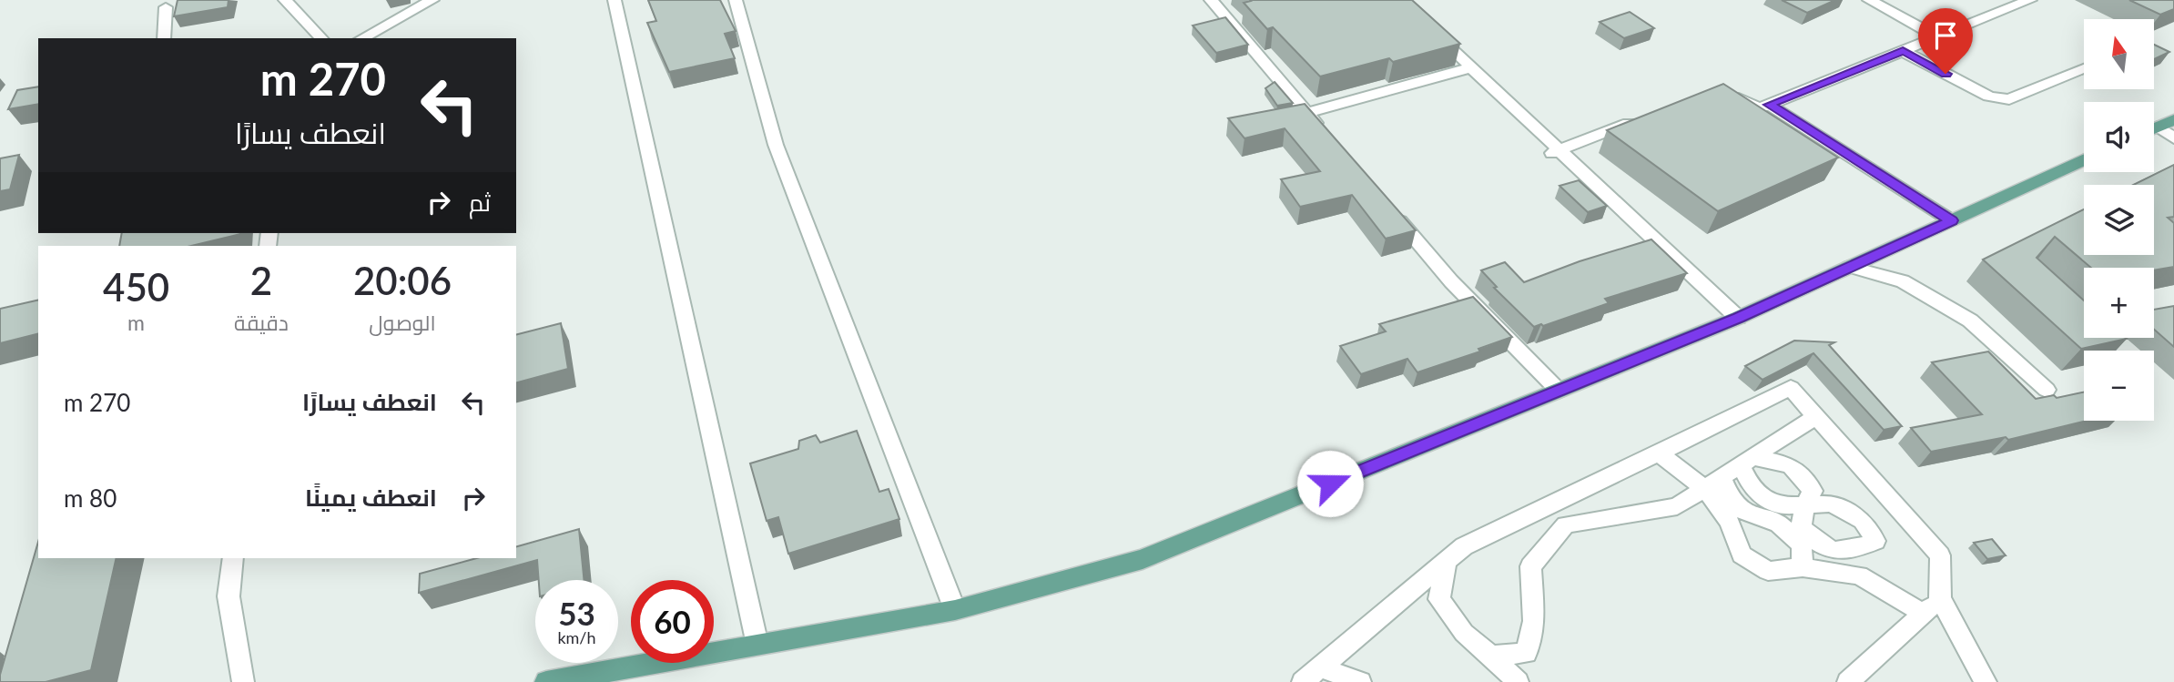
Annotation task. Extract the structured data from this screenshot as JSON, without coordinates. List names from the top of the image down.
{
  "north": "top",
  "page": {
    "map_buttons": ["+", "−"],
    "turn": ["270 m", "انعطف يسارًا"],
    "then": "ثم",
    "eta": [
      "20:06",
      "الوصول",
      "2",
      "دقيقة",
      "450",
      "m"
    ],
    "list": [
      {
        "name": "انعطف يسارًا",
        "value": "270 m"
      },
      {
        "name": "انعطف يمينًا",
        "value": "80 m"
      }
    ],
    "speed": "53 km/h",
    "limit": "60"
  }
}
